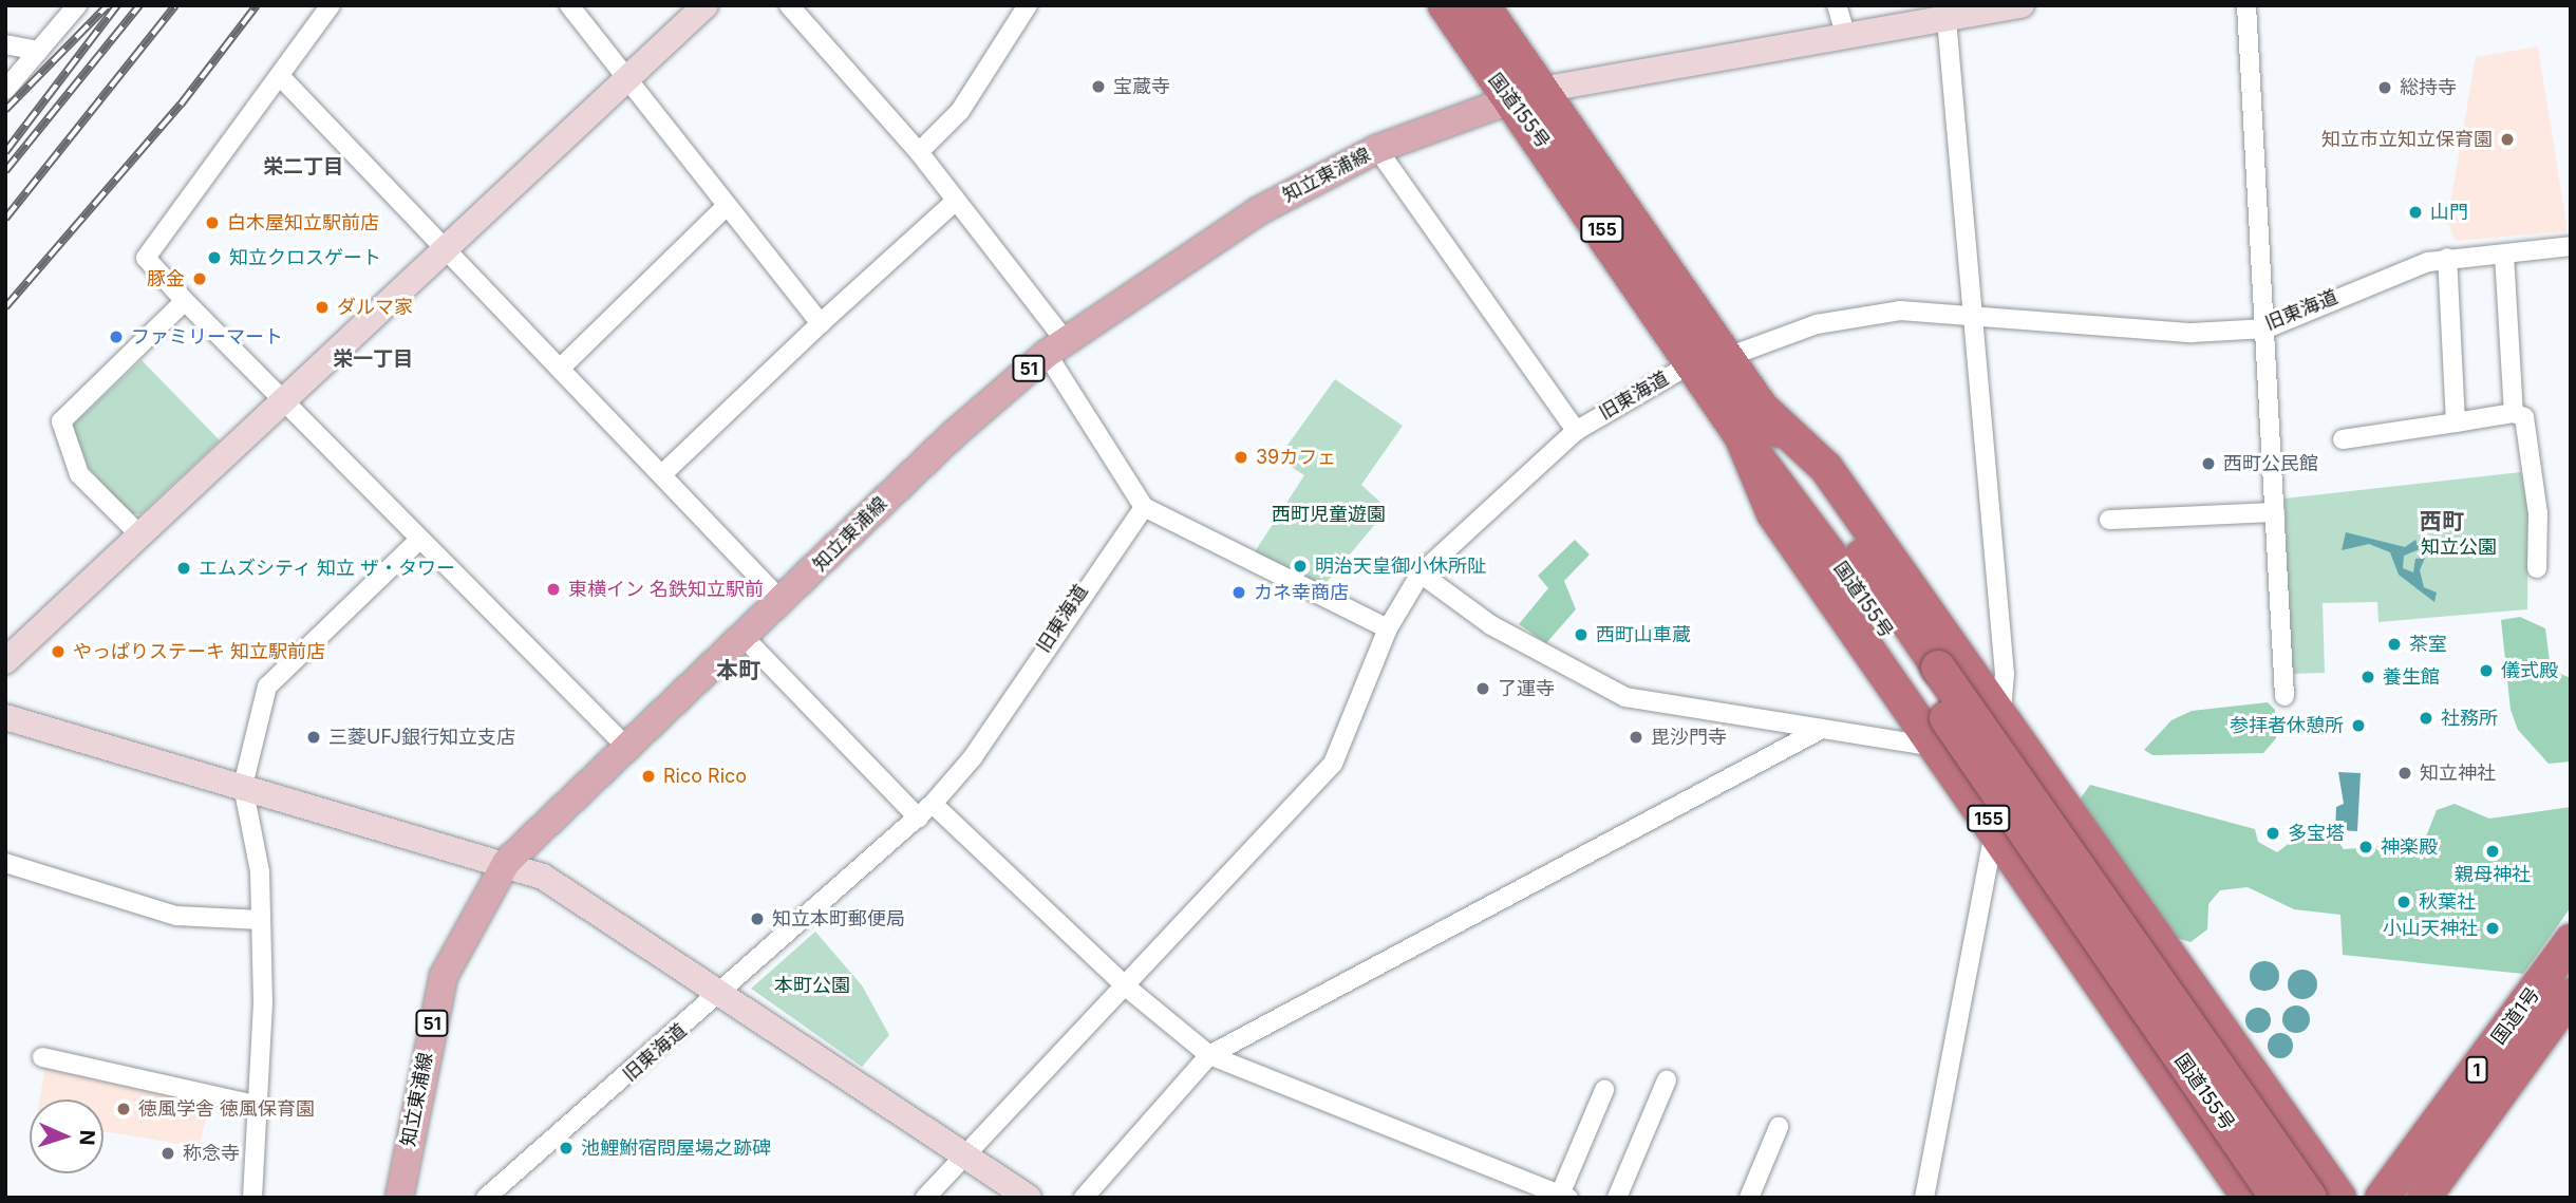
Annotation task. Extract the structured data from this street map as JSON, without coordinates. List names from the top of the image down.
{
  "streets": {
    "highway": [
      "国道155号",
      "155",
      "国道1号",
      "1"
    ],
    "main road": ["知立東浦線", "51"],
    "street": ["旧東海道"]
  },
  "crossings": [
    ["国道155号", "知立東浦線"],
    ["国道155号", "155"],
    ["国道155号", "旧東海道"]
  ],
  "districts": [
    "栄二丁目",
    "栄一丁目",
    "西町",
    "本町"
  ],
  "parks": ["西町児童遊園", "知立公園", "本町公園"],
  "places": [
    "宝蔵寺",
    "総持寺",
    "知立市立知立保育園",
    "山門",
    "白木屋知立駅前店",
    "知立クロスゲート",
    "豚金",
    "ダルマ家",
    "ファミリーマート",
    "39カフェ",
    "西町公民館",
    "明治天皇御小休所阯",
    "エムズシティ 知立 ザ・タワー",
    "東横イン 名鉄知立駅前",
    "カネ幸商店",
    "西町山車蔵",
    "茶室",
    "やっぱりステーキ 知立駅前店",
    "儀式殿",
    "養生館",
    "了運寺",
    "社務所",
    "参拝者休憩所",
    "三菱UFJ銀行知立支店",
    "毘沙門寺",
    "知立神社",
    "Rico Rico",
    "多宝塔",
    "神楽殿",
    "親母神社",
    "秋葉社",
    "知立本町郵便局",
    "小山天神社",
    "徳風学舎 徳風保育園",
    "池鯉鮒宿問屋場之跡碑",
    "称念寺"
  ],
  "north": "right"
}
